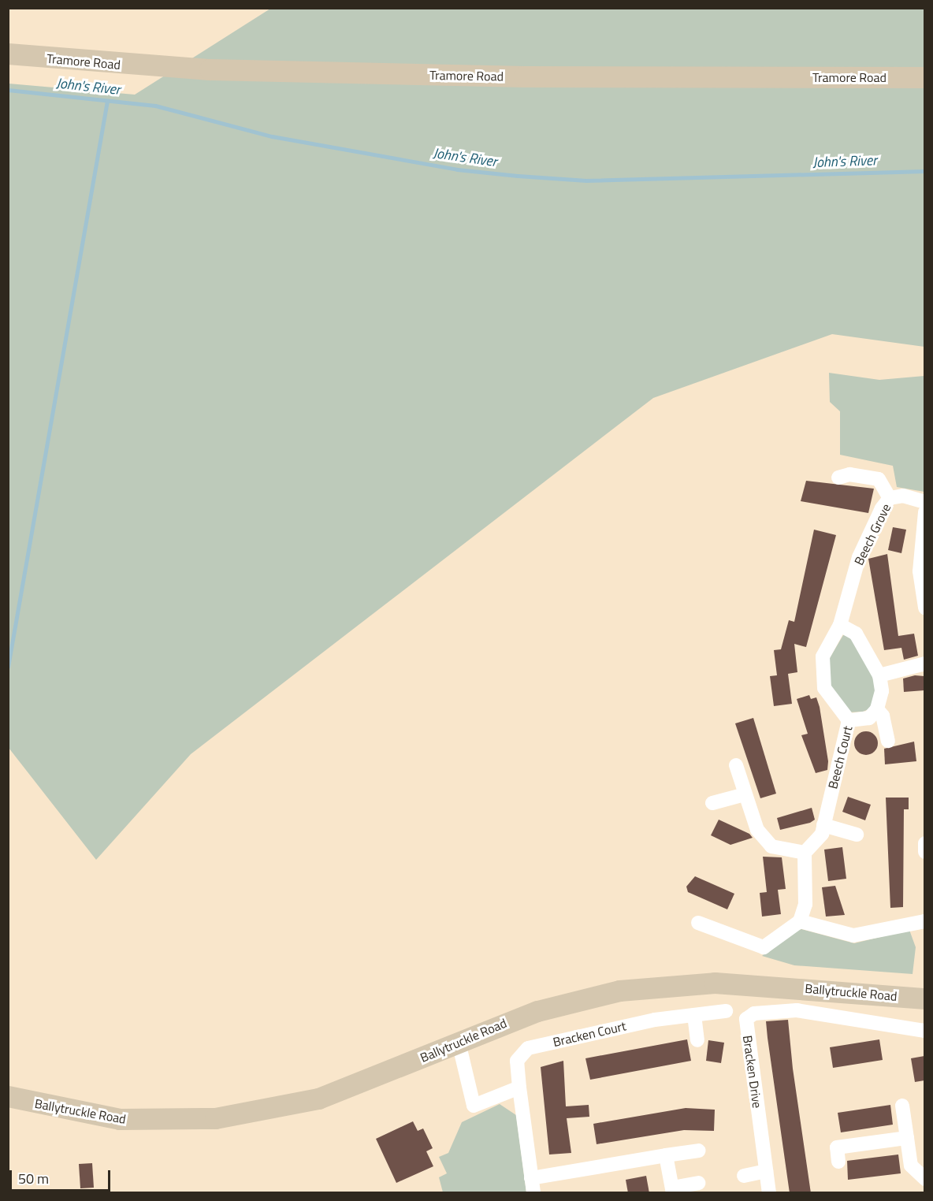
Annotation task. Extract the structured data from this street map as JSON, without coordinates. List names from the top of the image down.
{
  "streets": {
    "street": [
      "Tramore Road",
      "Beech Grove",
      "Beech Court",
      "Ballytruckle Road",
      "Bracken Court",
      "Bracken Drive"
    ]
  },
  "crossings": [
    ["Beech Grove", "Beech Court"]
  ],
  "water": ["John's River"],
  "scale_bar": "50 m"
}
